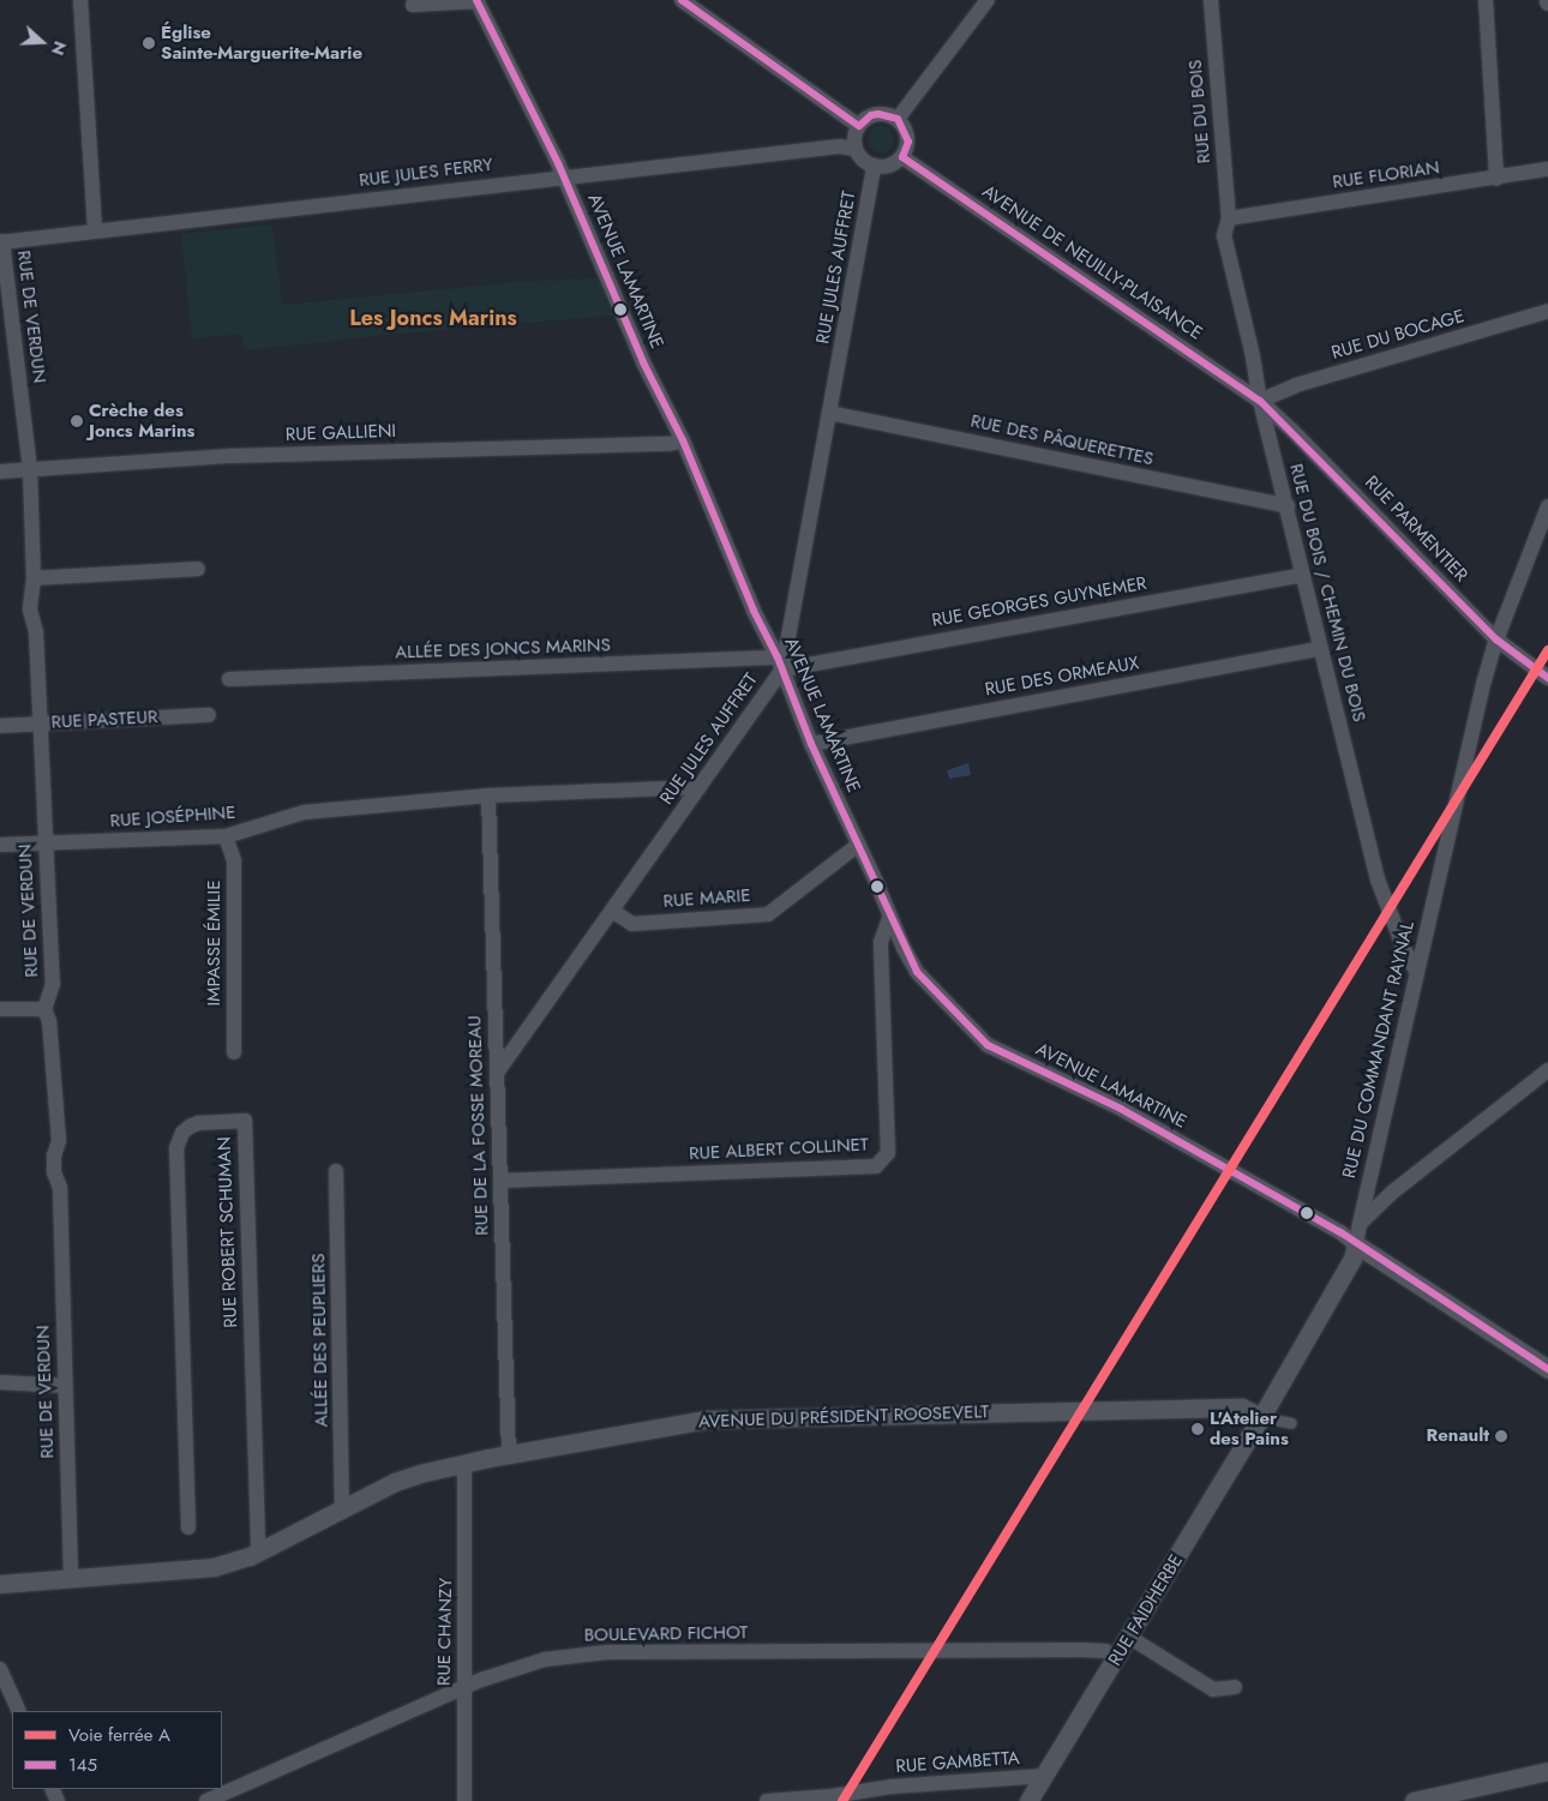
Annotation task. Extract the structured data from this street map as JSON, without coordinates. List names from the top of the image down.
{
  "streets": {
    "street": [
      "RUE DU BOIS",
      "RUE JULES FERRY",
      "RUE FLORIAN",
      "AVENUE DE NEUILLY-PLAISANCE",
      "RUE JULES AUFFRET",
      "AVENUE LAMARTINE",
      "RUE DE VERDUN",
      "RUE DU BOCAGE",
      "RUE GALLIENI",
      "RUE DES PÂQUERETTES",
      "RUE PARMENTIER",
      "RUE DU BOIS / CHEMIN DU BOIS",
      "RUE GEORGES GUYNEMER",
      "ALLÉE DES JONCS MARINS",
      "RUE DES ORMEAUX",
      "RUE PASTEUR",
      "RUE JOSÉPHINE",
      "RUE MARIE",
      "IMPASSE ÉMILIE",
      "RUE DU COMMANDANT RAYNAL",
      "RUE DE LA FOSSE MOREAU",
      "RUE ALBERT COLLINET",
      "RUE ROBERT SCHUMAN",
      "ALLÉE DES PEUPLIERS",
      "AVENUE DU PRÉSIDENT ROOSEVELT",
      "RUE FAIDHERBE",
      "RUE CHANZY",
      "BOULEVARD FICHOT",
      "RUE GAMBETTA"
    ]
  },
  "crossings": [
    ["RUE DU BOIS", "RUE FLORIAN"],
    ["RUE DU BOIS", "RUE DU BOIS / CHEMIN DU BOIS"],
    ["RUE JULES FERRY", "AVENUE DE NEUILLY-PLAISANCE"],
    ["RUE JULES FERRY", "RUE JULES AUFFRET"],
    ["RUE JULES FERRY", "AVENUE LAMARTINE"],
    ["RUE JULES FERRY", "RUE DE VERDUN"],
    ["RUE FLORIAN", "RUE DU BOIS / CHEMIN DU BOIS"],
    ["AVENUE DE NEUILLY-PLAISANCE", "RUE JULES AUFFRET"],
    ["AVENUE DE NEUILLY-PLAISANCE", "RUE DU BOCAGE"],
    ["AVENUE DE NEUILLY-PLAISANCE", "RUE PARMENTIER"],
    ["AVENUE DE NEUILLY-PLAISANCE", "RUE DU BOIS / CHEMIN DU BOIS"],
    ["RUE JULES AUFFRET", "AVENUE LAMARTINE"],
    ["RUE JULES AUFFRET", "RUE DES PÂQUERETTES"],
    ["RUE JULES AUFFRET", "RUE GEORGES GUYNEMER"],
    ["RUE JULES AUFFRET", "ALLÉE DES JONCS MARINS"],
    ["RUE JULES AUFFRET", "RUE JOSÉPHINE"],
    ["RUE JULES AUFFRET", "RUE MARIE"],
    ["RUE JULES AUFFRET", "RUE DE LA FOSSE MOREAU"],
    ["AVENUE LAMARTINE", "RUE GALLIENI"],
    ["AVENUE LAMARTINE", "RUE GEORGES GUYNEMER"],
    ["AVENUE LAMARTINE", "ALLÉE DES JONCS MARINS"],
    ["AVENUE LAMARTINE", "RUE DES ORMEAUX"],
    ["AVENUE LAMARTINE", "RUE MARIE"],
    ["AVENUE LAMARTINE", "RUE DU COMMANDANT RAYNAL"],
    ["AVENUE LAMARTINE", "RUE ALBERT COLLINET"],
    ["RUE DE VERDUN", "RUE GALLIENI"],
    ["RUE DE VERDUN", "RUE PASTEUR"],
    ["RUE DE VERDUN", "RUE JOSÉPHINE"],
    ["RUE DE VERDUN", "AVENUE DU PRÉSIDENT ROOSEVELT"],
    ["RUE DU BOCAGE", "RUE PARMENTIER"],
    ["RUE DU BOCAGE", "RUE DU BOIS / CHEMIN DU BOIS"],
    ["RUE DES PÂQUERETTES", "RUE DU BOIS / CHEMIN DU BOIS"],
    ["RUE PARMENTIER", "RUE DU BOIS / CHEMIN DU BOIS"],
    ["RUE PARMENTIER", "RUE DU COMMANDANT RAYNAL"],
    ["RUE DU BOIS / CHEMIN DU BOIS", "RUE GEORGES GUYNEMER"],
    ["RUE DU BOIS / CHEMIN DU BOIS", "RUE DES ORMEAUX"],
    ["RUE DU BOIS / CHEMIN DU BOIS", "RUE DU COMMANDANT RAYNAL"],
    ["RUE GEORGES GUYNEMER", "ALLÉE DES JONCS MARINS"],
    ["RUE JOSÉPHINE", "IMPASSE ÉMILIE"],
    ["RUE JOSÉPHINE", "RUE DE LA FOSSE MOREAU"],
    ["RUE DE LA FOSSE MOREAU", "RUE ALBERT COLLINET"],
    ["RUE DE LA FOSSE MOREAU", "AVENUE DU PRÉSIDENT ROOSEVELT"],
    ["RUE ROBERT SCHUMAN", "AVENUE DU PRÉSIDENT ROOSEVELT"],
    ["ALLÉE DES PEUPLIERS", "AVENUE DU PRÉSIDENT ROOSEVELT"],
    ["AVENUE DU PRÉSIDENT ROOSEVELT", "RUE FAIDHERBE"],
    ["AVENUE DU PRÉSIDENT ROOSEVELT", "RUE CHANZY"],
    ["RUE FAIDHERBE", "BOULEVARD FICHOT"],
    ["RUE FAIDHERBE", "RUE GAMBETTA"],
    ["RUE CHANZY", "BOULEVARD FICHOT"]
  ],
  "districts": ["Les Joncs Marins"],
  "places": [
    "Église Sainte-Marguerite-Marie",
    "Crèche des Joncs Marins",
    "L'Atelier des Pains",
    "Renault"
  ],
  "lines": ["transit line 145", "rail line A"],
  "legend": ["Voie ferrée A", "145"],
  "north": "right"
}
